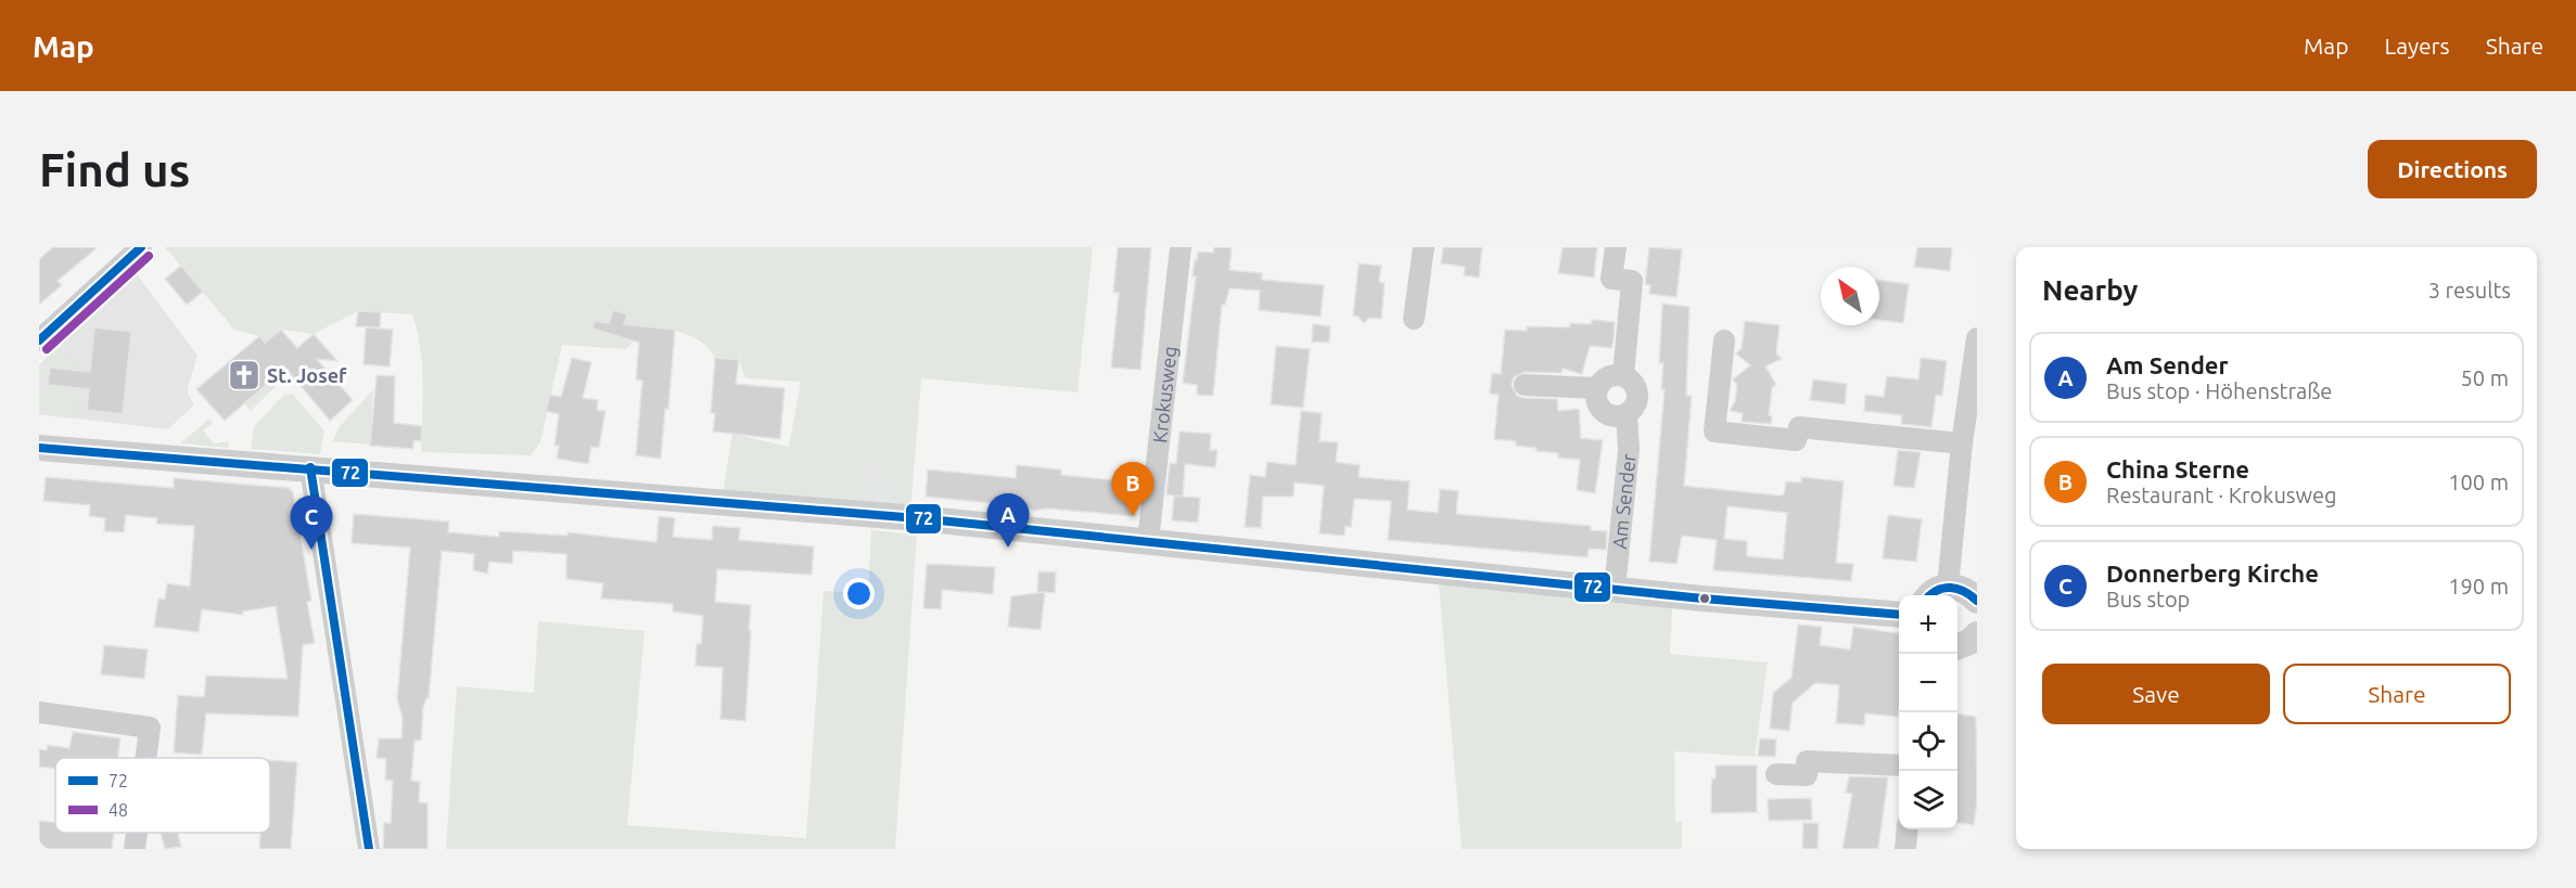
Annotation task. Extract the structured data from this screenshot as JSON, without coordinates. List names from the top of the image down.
{
  "streets": {
    "street": ["Krokusweg", "Am Sender"]
  },
  "places": {
    "church": ["St. Josef"]
  },
  "lines": ["transit line 72", "transit line 48"],
  "legend": ["72", "48"],
  "north": "top left",
  "page": {
    "header": "Map",
    "nav": ["Map", "Layers", "Share"],
    "buttons": [
      "Directions",
      ["Save", "Share"]
    ],
    "title": "Find us",
    "heading": ["Nearby", "3 results"],
    "list": [
      {
        "mark": "A",
        "name": "Am Sender",
        "note": "Bus stop · Höhenstraße",
        "value": "50 m"
      },
      {
        "mark": "B",
        "name": "China Sterne",
        "note": "Restaurant · Krokusweg",
        "value": "100 m"
      },
      {
        "mark": "C",
        "name": "Donnerberg Kirche",
        "note": "Bus stop",
        "value": "190 m"
      }
    ],
    "pins": ["B", "A", "C"],
    "map_buttons": ["+", "−"]
  }
}
